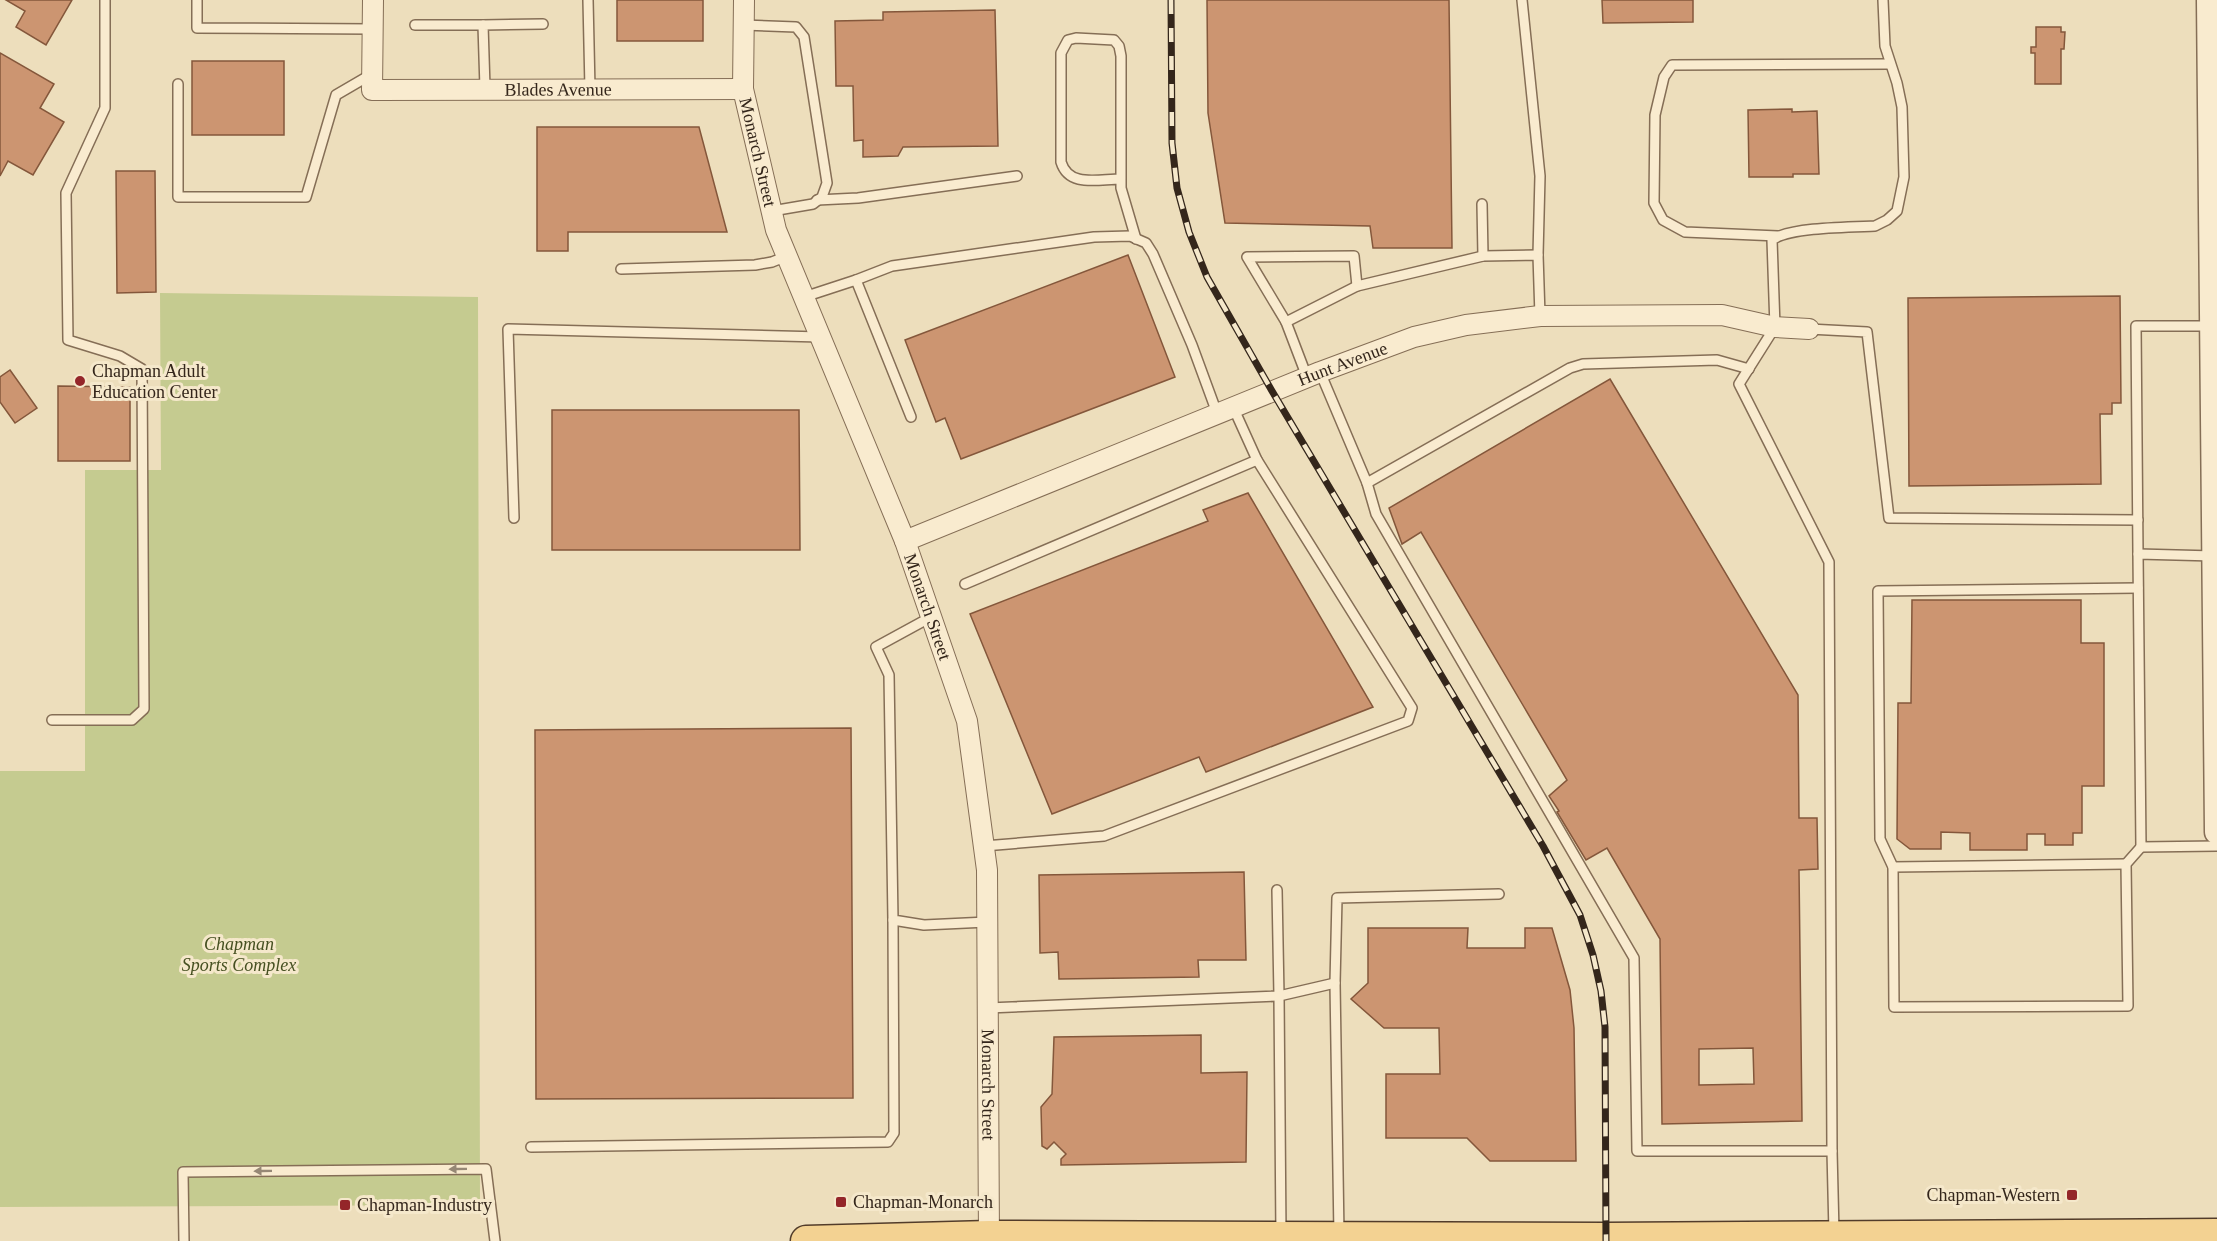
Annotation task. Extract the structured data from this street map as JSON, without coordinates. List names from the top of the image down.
{
  "streets": {
    "street": ["Blades Avenue", "Monarch Street", "Hunt Avenue"]
  },
  "crossings": [
    ["Blades Avenue", "Monarch Street"],
    ["Monarch Street", "Hunt Avenue"]
  ],
  "parks": ["Chapman Sports Complex"],
  "places": {
    "other": ["Chapman Adult Education Center"],
    "transit": ["Chapman-Western", "Chapman-Monarch", "Chapman-Industry"]
  }
}
